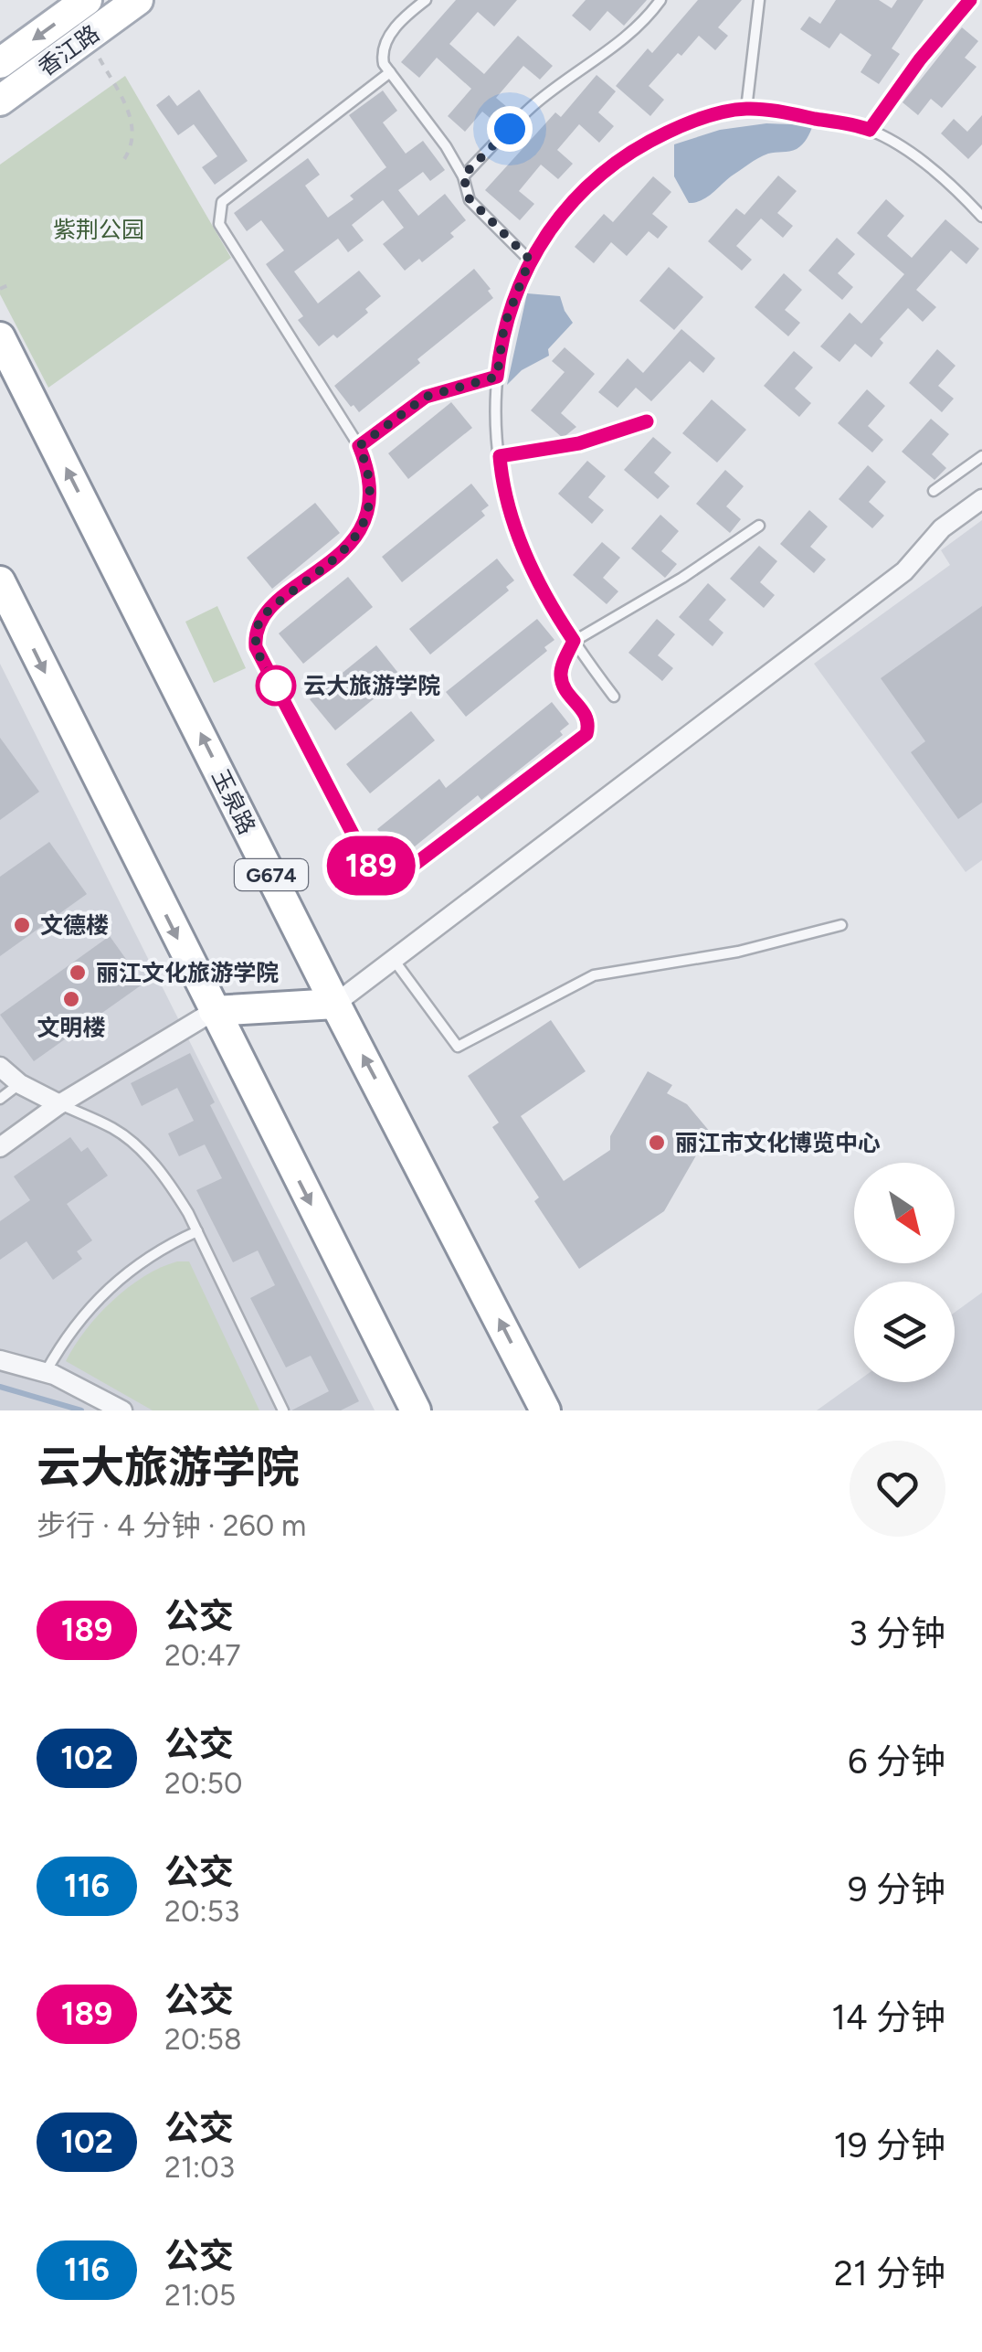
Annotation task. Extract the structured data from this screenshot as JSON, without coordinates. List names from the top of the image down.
{
  "streets": {
    "main road": ["香江路", "玉泉路", "G674"]
  },
  "parks": ["紫荆公园"],
  "places": [
    "云大旅游学院",
    "文德楼",
    "丽江文化旅游学院",
    "文明楼",
    "丽江市文化博览中心"
  ],
  "lines": ["bus line 189"],
  "north": "bottom right",
  "page": {
    "on_map": "189",
    "heading": ["云大旅游学院", "步行 · 4 分钟 · 260 m"],
    "list": [
      {
        "mark": "189",
        "name": "公交",
        "note": "20:47",
        "value": "3 分钟"
      },
      {
        "mark": "102",
        "name": "公交",
        "note": "20:50",
        "value": "6 分钟"
      },
      {
        "mark": "116",
        "name": "公交",
        "note": "20:53",
        "value": "9 分钟"
      },
      {
        "mark": "189",
        "name": "公交",
        "note": "20:58",
        "value": "14 分钟"
      },
      {
        "mark": "102",
        "name": "公交",
        "note": "21:03",
        "value": "19 分钟"
      },
      {
        "mark": "116",
        "name": "公交",
        "note": "21:05",
        "value": "21 分钟"
      }
    ]
  }
}
